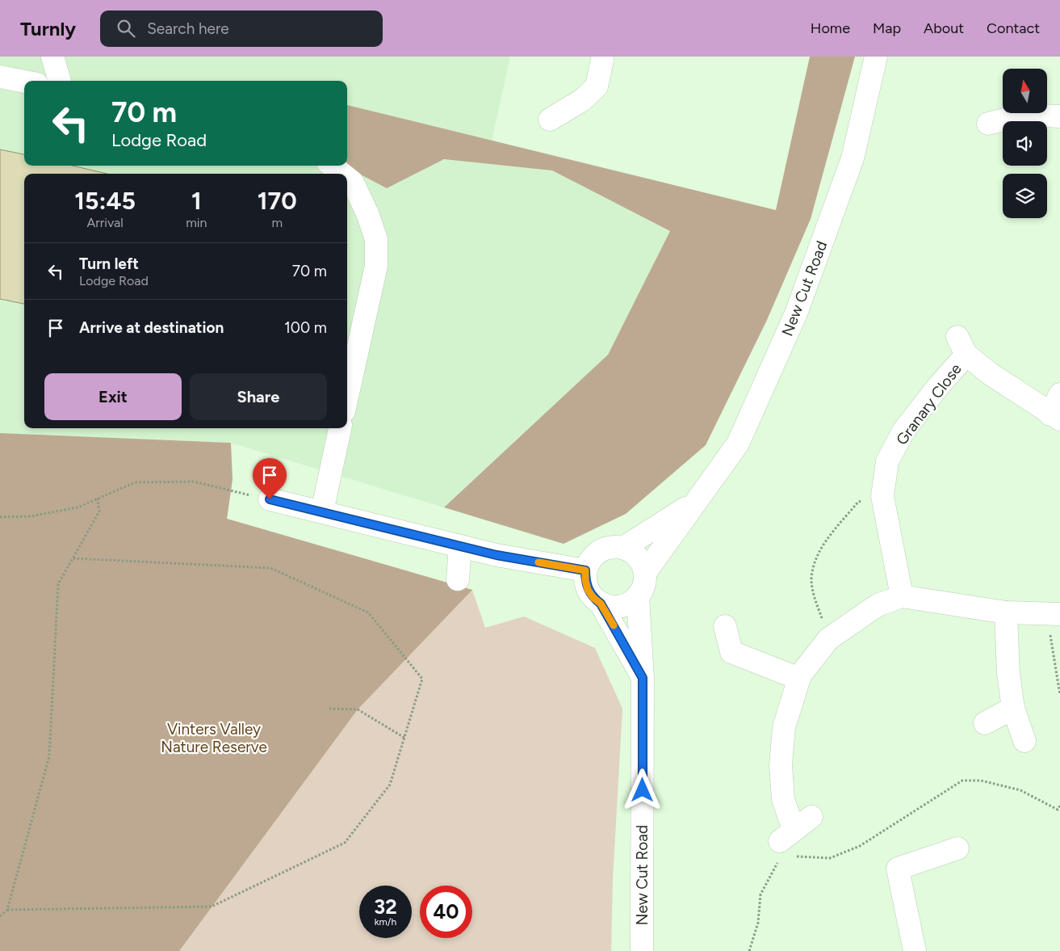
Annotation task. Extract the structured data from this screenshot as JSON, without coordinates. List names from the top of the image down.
{
  "streets": {
    "street": ["New Cut Road", "Granary Close"]
  },
  "parks": ["Vinters Valley Nature Reserve"],
  "north": "top",
  "page": {
    "header": "Turnly",
    "search": "Search here",
    "nav": [
      "Home",
      "Map",
      "About",
      "Contact"
    ],
    "turn": ["70 m", "Lodge Road"],
    "eta": [
      "15:45",
      "Arrival",
      "1",
      "min",
      "170",
      "m"
    ],
    "list": [
      {
        "name": "Turn left",
        "note": "Lodge Road",
        "value": "70 m"
      },
      {
        "name": "Arrive at destination",
        "value": "100 m"
      }
    ],
    "buttons": ["Exit", "Share"],
    "speed": "32 km/h",
    "limit": "40"
  }
}
